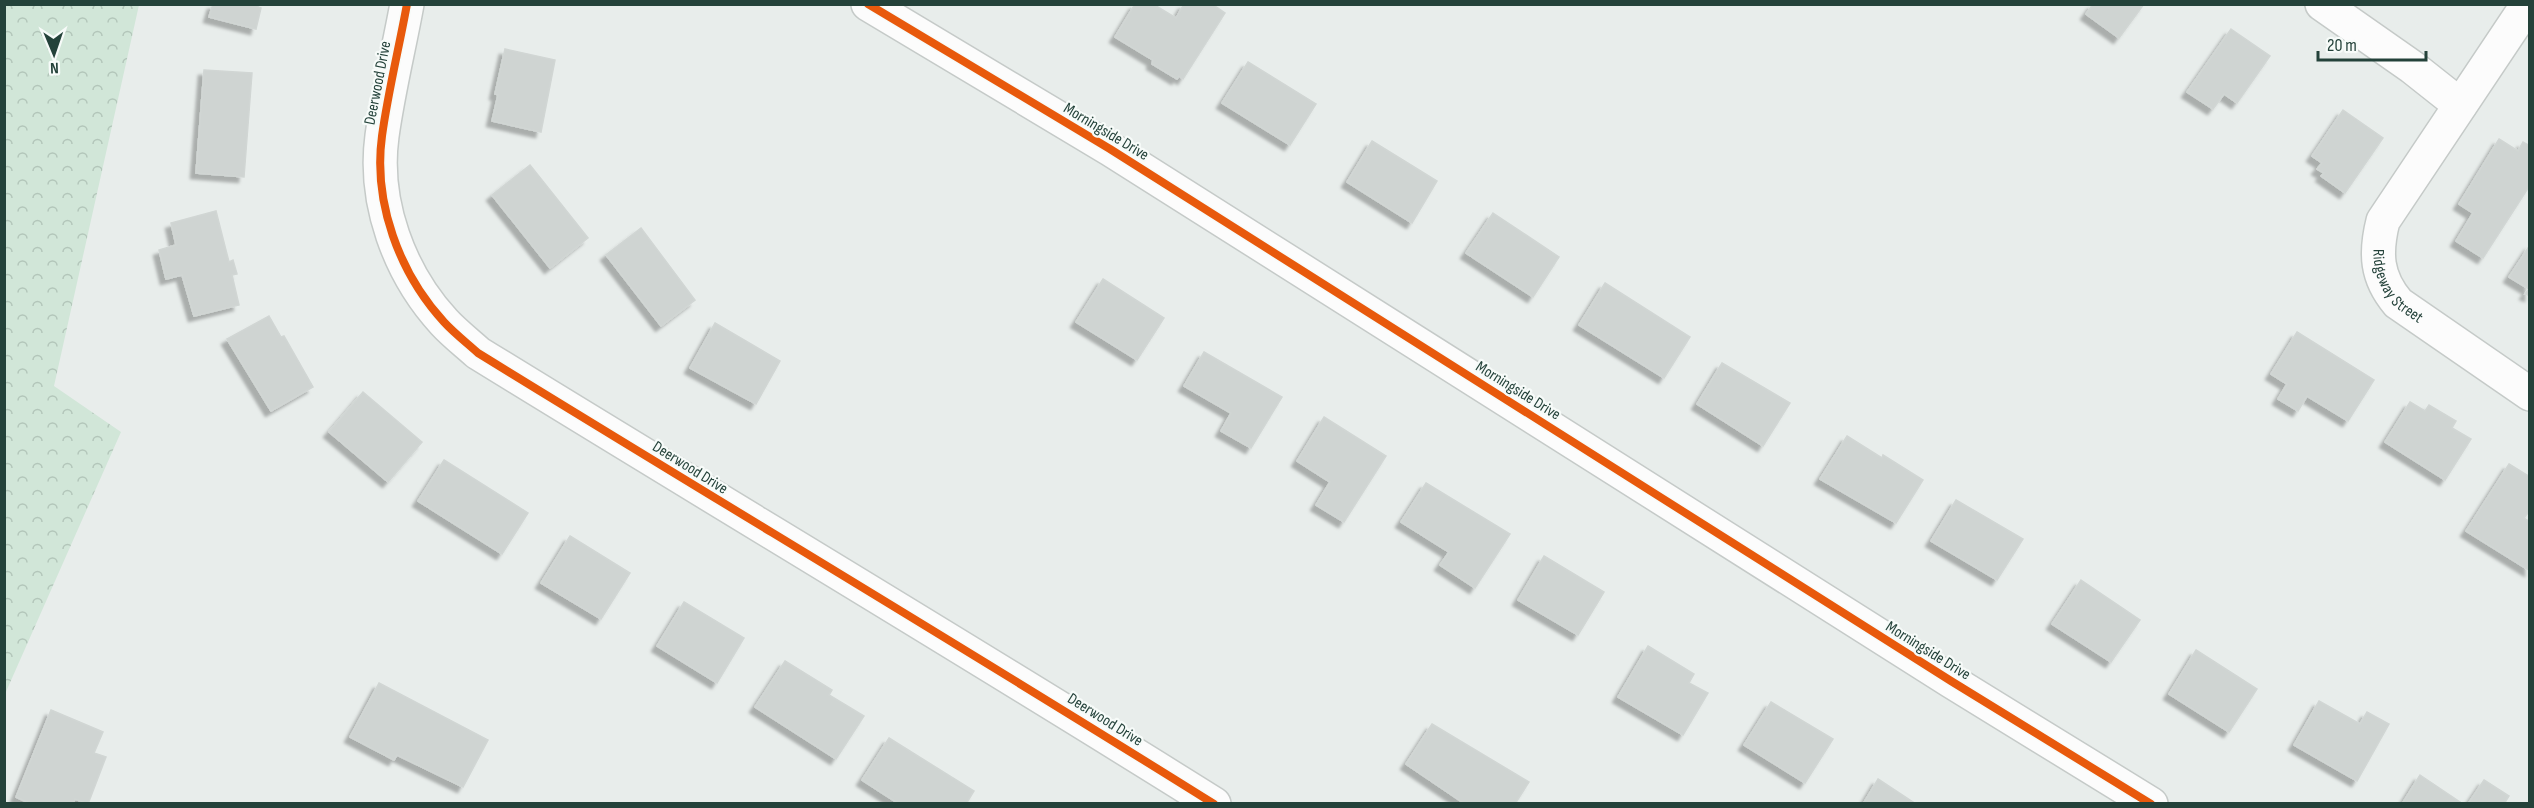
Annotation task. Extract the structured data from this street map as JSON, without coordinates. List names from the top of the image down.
{
  "streets": {
    "street": ["Deerwood Drive", "Morningside Drive", "Ridgeway Street"]
  },
  "scale_bar": "20 m",
  "north": "bottom"
}
